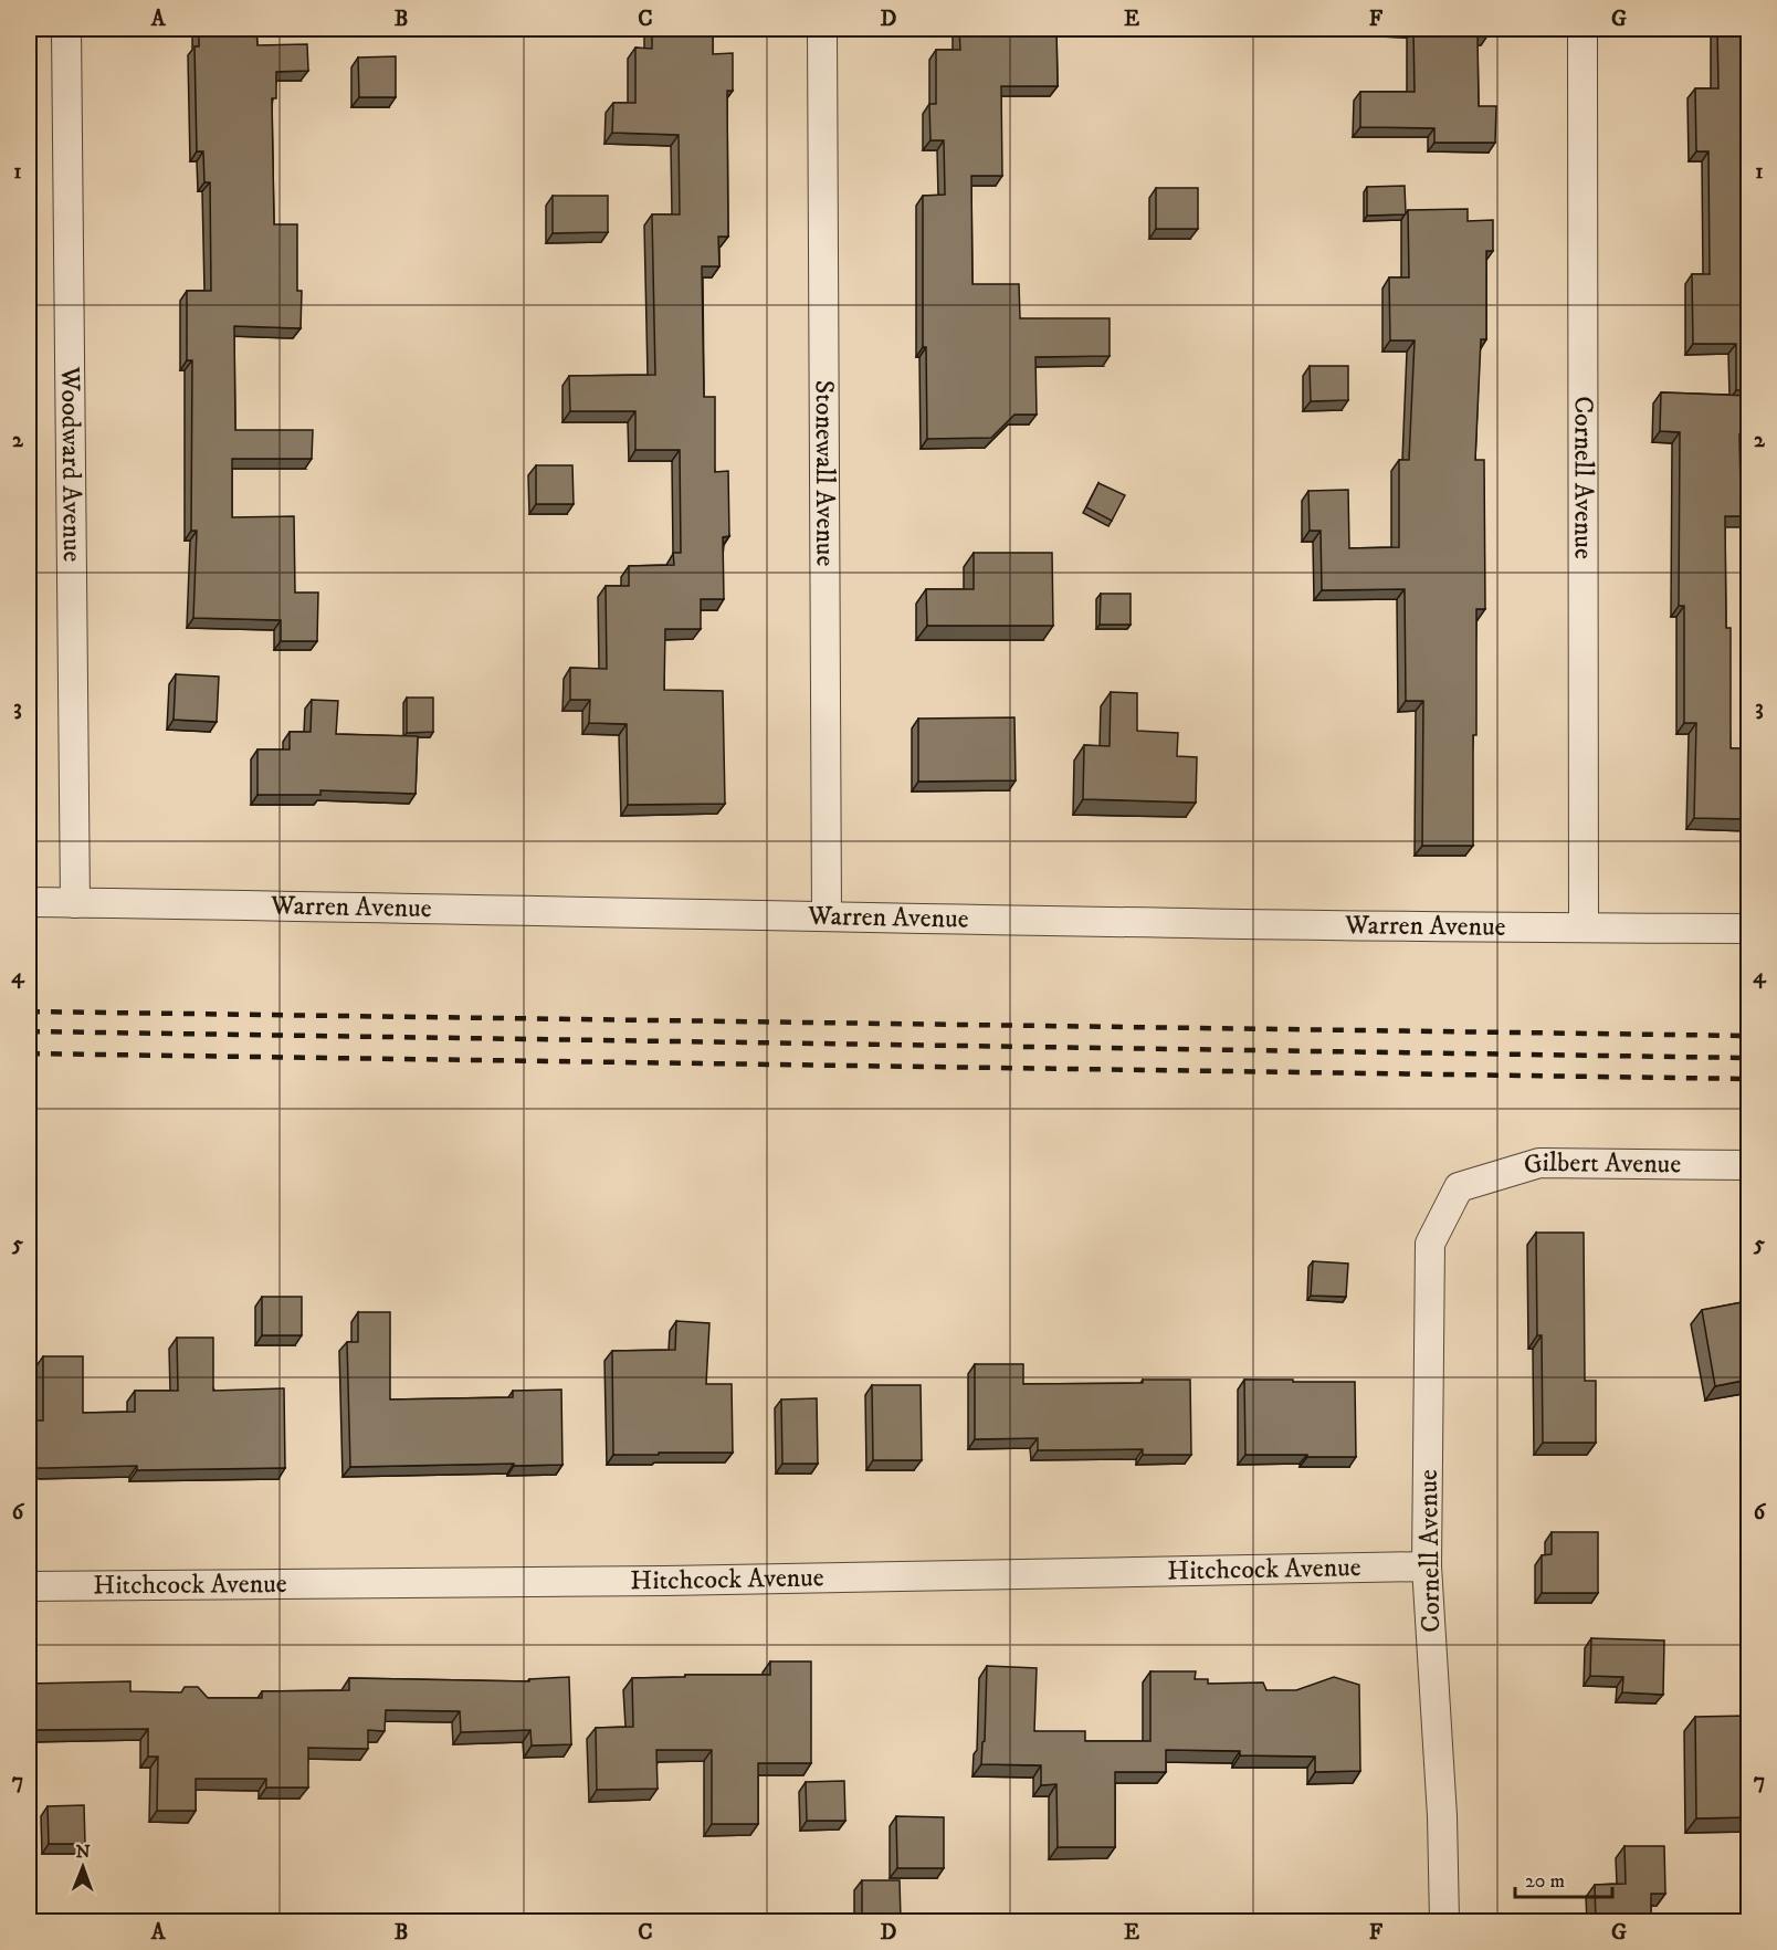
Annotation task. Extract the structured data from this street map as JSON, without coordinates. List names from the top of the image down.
{
  "streets": {
    "street": [
      "Woodward Avenue",
      "Stonewall Avenue",
      "Cornell Avenue",
      "Warren Avenue",
      "Gilbert Avenue",
      "Hitchcock Avenue"
    ]
  },
  "crossings": [
    ["Woodward Avenue", "Warren Avenue"],
    ["Stonewall Avenue", "Warren Avenue"],
    ["Cornell Avenue", "Warren Avenue"],
    ["Cornell Avenue", "Gilbert Avenue"],
    ["Cornell Avenue", "Hitchcock Avenue"]
  ],
  "scale_bar": "20 m",
  "north": "top",
  "grid": {
    "columns": [
      "A",
      "B",
      "C",
      "D",
      "E",
      "F",
      "G"
    ],
    "rows": [
      "1",
      "2",
      "3",
      "4",
      "5",
      "6",
      "7"
    ]
  }
}
